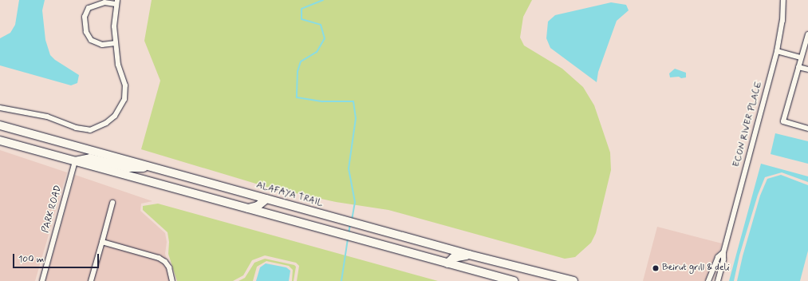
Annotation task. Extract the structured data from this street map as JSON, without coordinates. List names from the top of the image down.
{
  "streets": {
    "main road": ["ALAFAYA TRAIL"],
    "street": ["ECON RIVER PLACE", "PARK ROAD"]
  },
  "places": ["Beirut grill & deli"],
  "scale_bar": "100 m"
}
